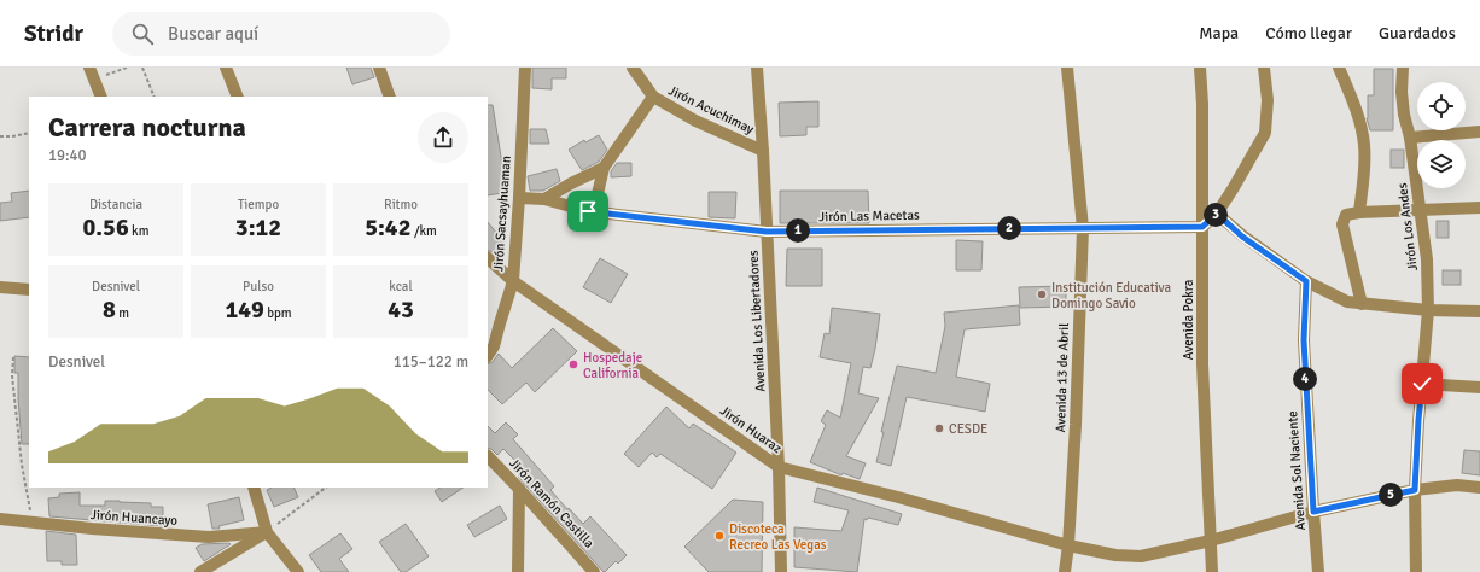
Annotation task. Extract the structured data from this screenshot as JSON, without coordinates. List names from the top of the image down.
{
  "streets": {
    "street": [
      "Jirón Acuchimay",
      "Jirón Sacsayhuaman",
      "Jirón Las Macetas",
      "Jirón Los Andes",
      "Avenida Pokra",
      "Avenida Los Libertadores",
      "Avenida 13 de Abril",
      "Jirón Huaraz",
      "Avenida Sol Naciente",
      "Jirón Ramón Castilla",
      "Jirón Huancayo"
    ]
  },
  "crossings": [
    ["Jirón Acuchimay", "Avenida Los Libertadores"],
    ["Jirón Sacsayhuaman", "Jirón Las Macetas"],
    ["Jirón Sacsayhuaman", "Jirón Huaraz"],
    ["Jirón Las Macetas", "Avenida Pokra"],
    ["Jirón Las Macetas", "Avenida Los Libertadores"],
    ["Jirón Las Macetas", "Avenida 13 de Abril"],
    ["Jirón Los Andes", "Jirón Huaraz"],
    ["Avenida Pokra", "Jirón Huaraz"],
    ["Avenida Los Libertadores", "Jirón Huaraz"],
    ["Avenida 13 de Abril", "Jirón Huaraz"],
    ["Jirón Huaraz", "Avenida Sol Naciente"]
  ],
  "places": [
    "Institución Educativa Domingo Savio",
    "Hospedaje California",
    "CESDE",
    "Discoteca Recreo Las Vegas"
  ],
  "page": {
    "header": "Stridr",
    "search": "Buscar aquí",
    "nav": ["Mapa", "Cómo llegar", "Guardados"],
    "heading": ["Carrera nocturna", "19:40"],
    "stats": [
      ["Distancia", "0.56 km"],
      ["Tiempo", "3:12"],
      ["Ritmo", "5:42 /km"],
      ["Desnivel", "8 m"],
      ["Pulso", "149 bpm"],
      ["kcal", "43"]
    ],
    "pins": [
      "3",
      "2",
      "1",
      "4",
      "5"
    ],
    "chart": ["Desnivel", "115–122 m"]
  }
}
